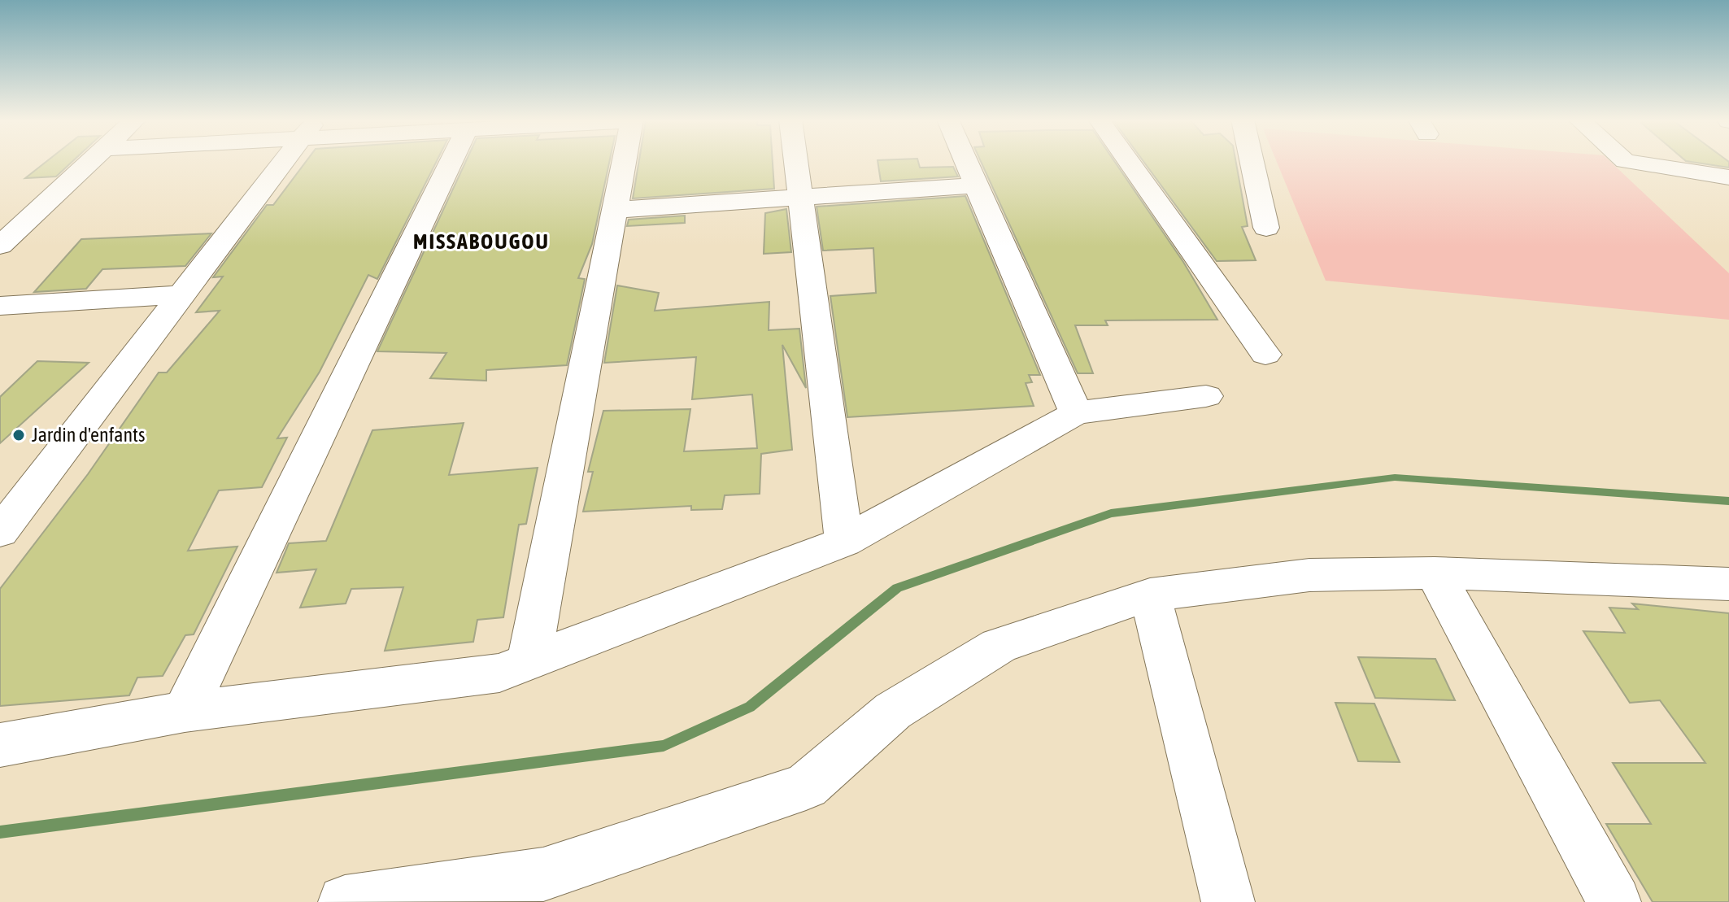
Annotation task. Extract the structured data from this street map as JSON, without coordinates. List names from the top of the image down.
{
  "districts": ["MISSABOUGOU"],
  "places": ["Jardin d'enfants"]
}
